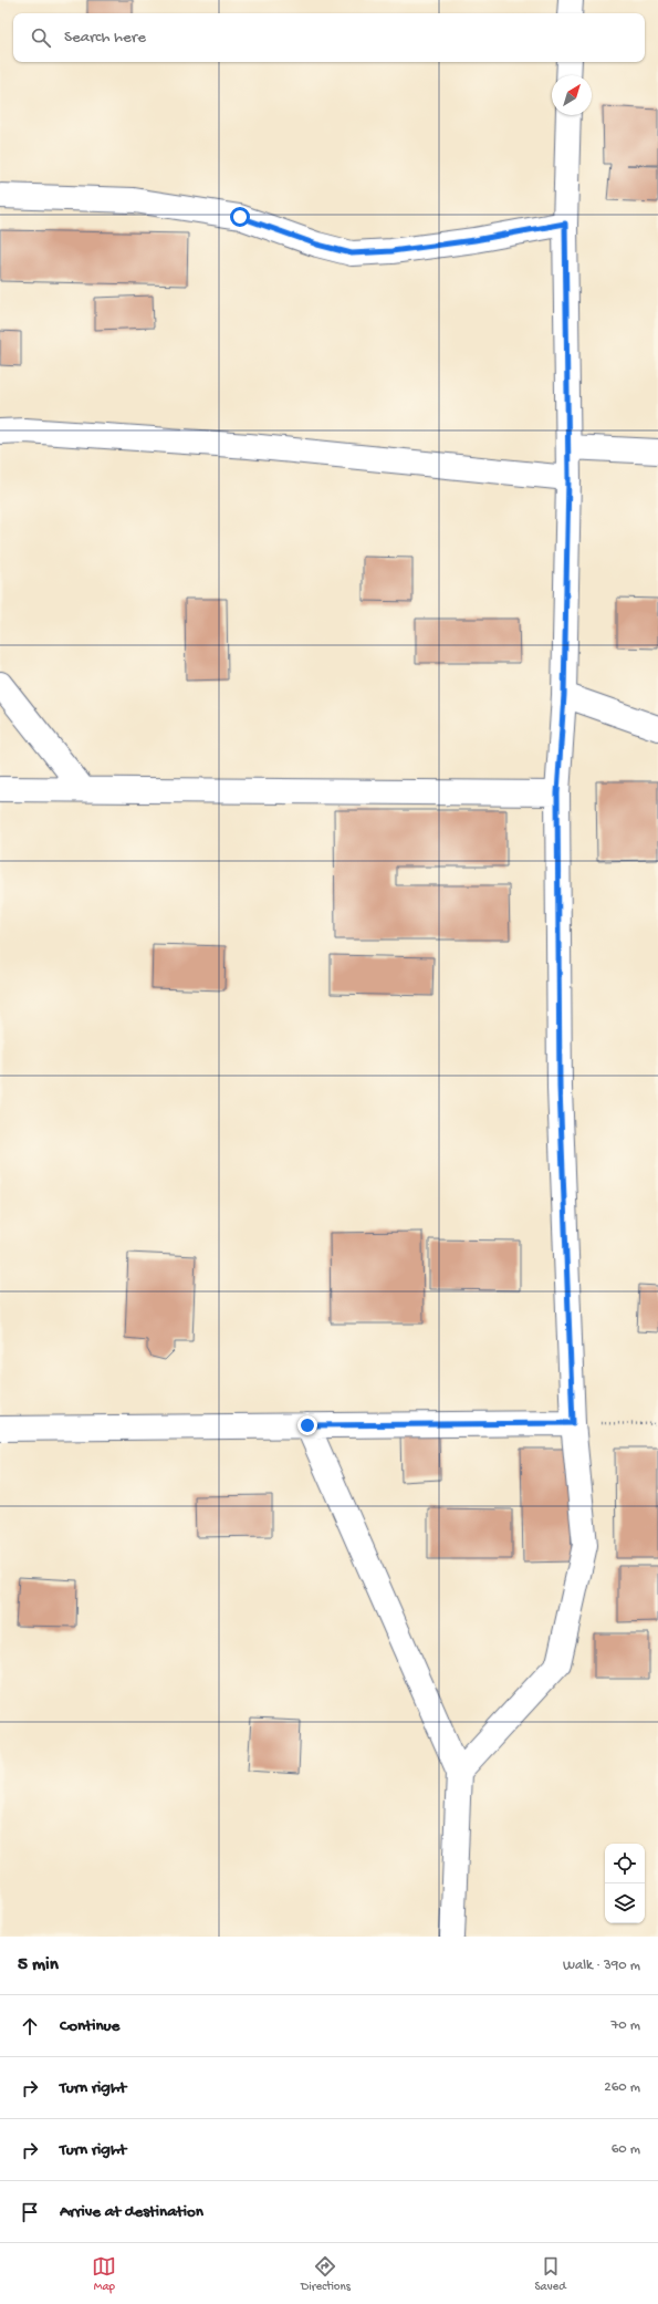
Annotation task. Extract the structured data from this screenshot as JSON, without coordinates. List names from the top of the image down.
{
  "north": "top right",
  "page": {
    "search": "Search here",
    "heading": ["5 min", "Walk · 390 m"],
    "list": [
      ["Continue", "70 m"],
      ["Turn right", "260 m"],
      ["Turn right", "60 m"],
      "Arrive at destination"
    ],
    "nav": ["Map", "Directions", "Saved"]
  }
}
